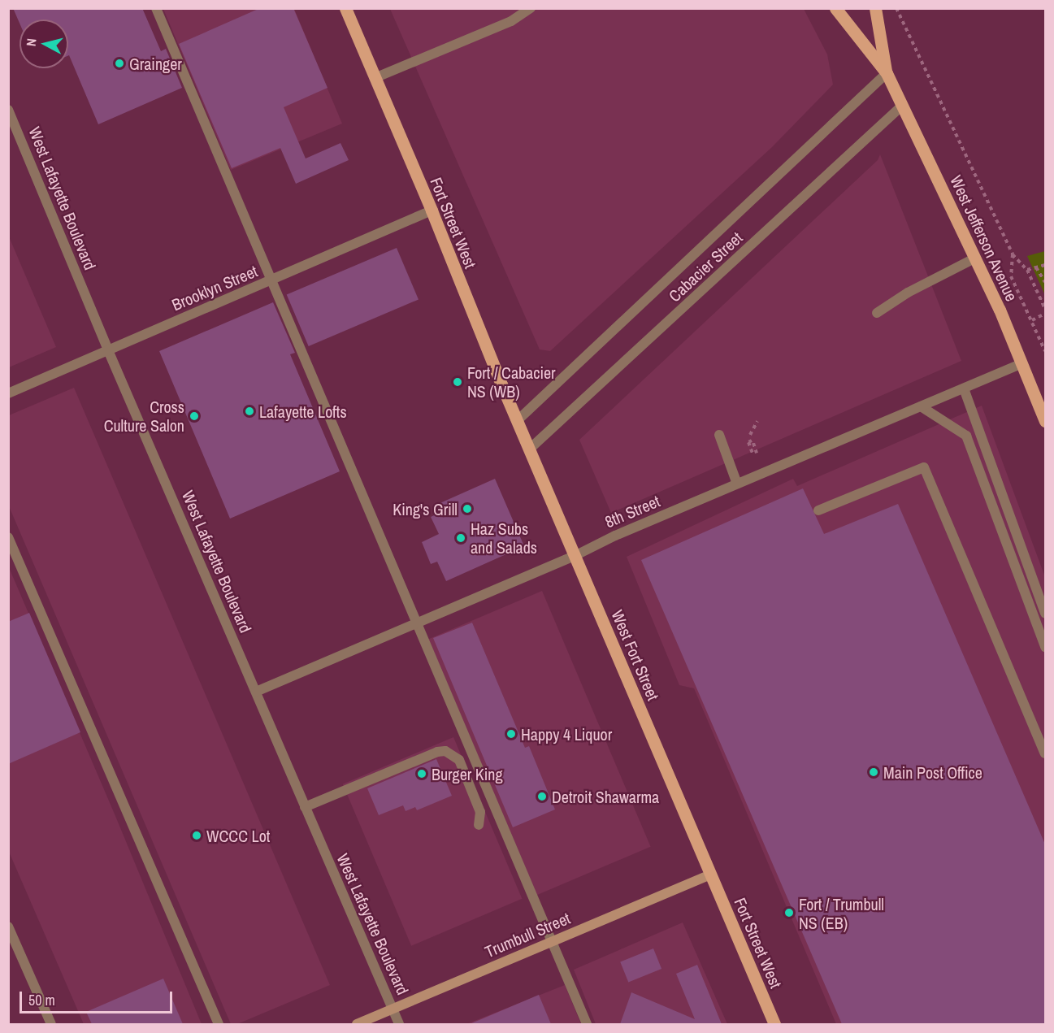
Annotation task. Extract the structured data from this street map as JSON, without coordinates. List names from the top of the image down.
{
  "streets": {
    "main road": ["Fort Street West", "West Jefferson Avenue", "West Fort Street"],
    "street": [
      "West Lafayette Boulevard",
      "Cabacier Street",
      "Brooklyn Street",
      "8th Street",
      "Trumbull Street"
    ]
  },
  "crossings": [
    ["West Lafayette Boulevard", "Brooklyn Street"],
    ["West Lafayette Boulevard", "8th Street"],
    ["West Lafayette Boulevard", "Trumbull Street"],
    ["Fort Street West", "Cabacier Street"],
    ["Fort Street West", "Brooklyn Street"],
    ["Fort Street West", "West Fort Street"],
    ["Fort Street West", "Trumbull Street"],
    ["West Jefferson Avenue", "Cabacier Street"],
    ["West Jefferson Avenue", "8th Street"],
    ["Cabacier Street", "West Fort Street"],
    ["8th Street", "West Fort Street"],
    ["West Fort Street", "Trumbull Street"]
  ],
  "places": [
    "Grainger",
    "Fort / Cabacier NS (WB)",
    "Lafayette Lofts",
    "Cross Culture Salon",
    "King's Grill",
    "Haz Subs and Salads",
    "Happy 4 Liquor",
    "Main Post Office",
    "Burger King",
    "Detroit Shawarma",
    "WCCC Lot",
    "Fort / Trumbull NS (EB)"
  ],
  "scale_bar": "50 m",
  "north": "left"
}
